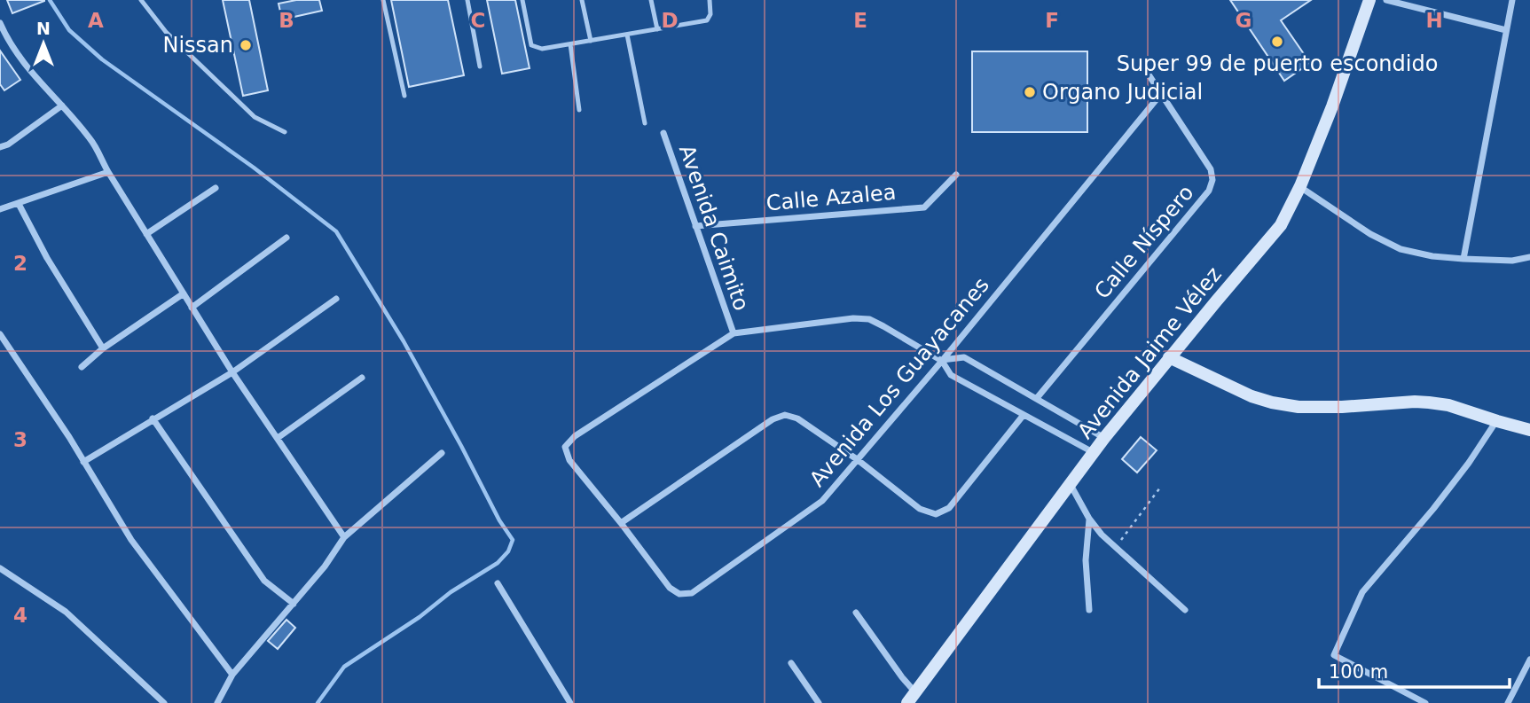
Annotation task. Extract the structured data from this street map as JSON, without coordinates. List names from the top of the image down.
{
  "streets": {
    "street": [
      "Calle Azalea",
      "Avenida Caimito",
      "Calle Níspero",
      "Avenida Jaime Vélez",
      "Avenida Los Guayacanes"
    ]
  },
  "crossings": [
    ["Calle Azalea", "Avenida Caimito"],
    ["Avenida Caimito", "Avenida Los Guayacanes"],
    ["Calle Níspero", "Avenida Los Guayacanes"]
  ],
  "places": ["Super 99 de puerto escondido", "Nissan", "Organo Judicial"],
  "scale_bar": "100 m",
  "north": "top",
  "grid": {
    "columns": [
      "A",
      "B",
      "C",
      "D",
      "E",
      "F",
      "G",
      "H"
    ],
    "rows": ["2", "3", "4"]
  }
}
